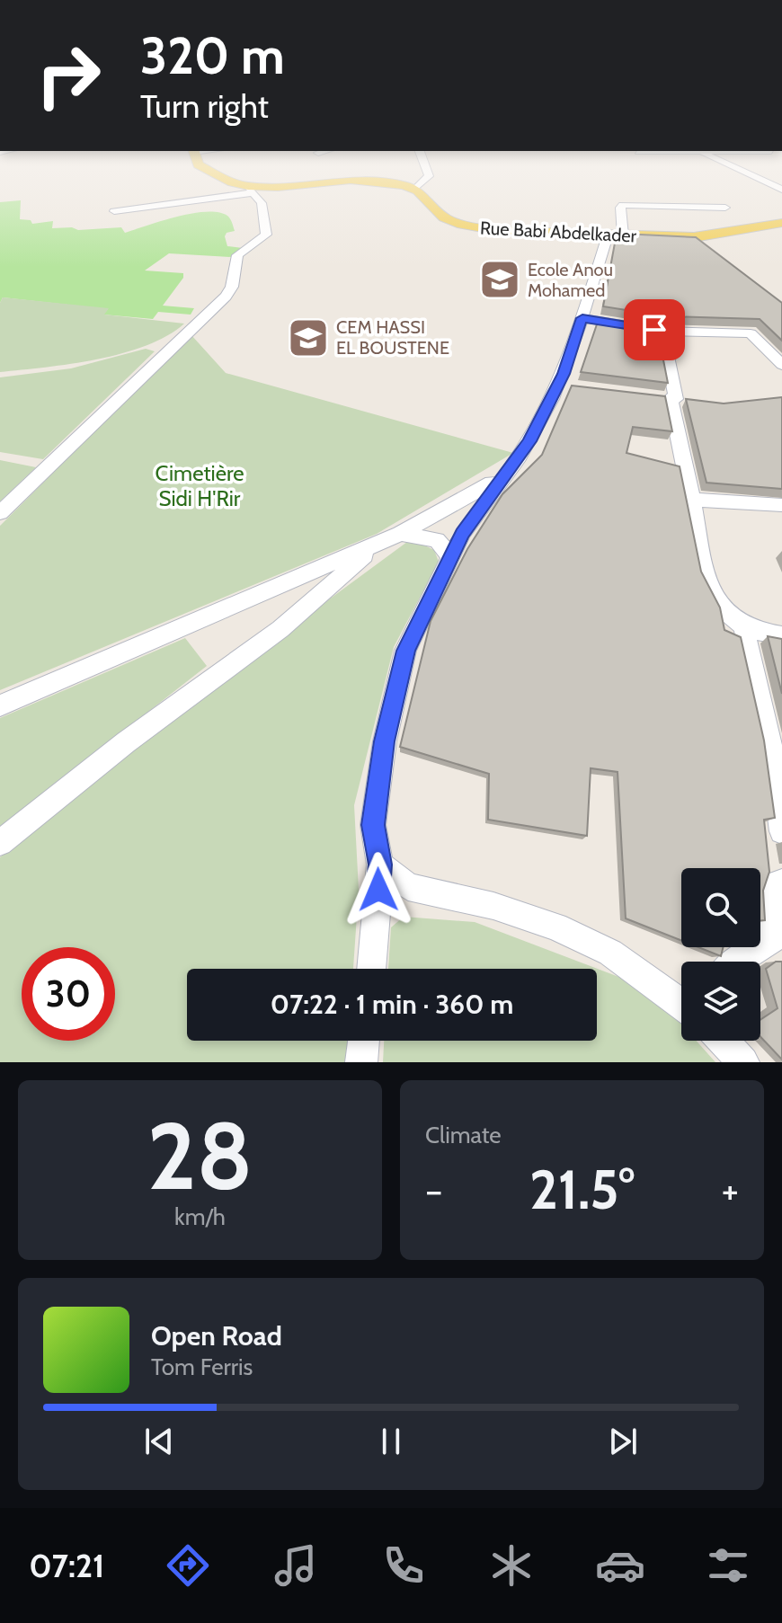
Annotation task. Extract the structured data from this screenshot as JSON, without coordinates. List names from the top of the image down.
{
  "streets": {
    "main road": ["Rue Babi Abdelkader"]
  },
  "parks": ["Cimetière Sidi H'Rir"],
  "places": {
    "school or university": ["Ecole Anou Mohamed", "CEM HASSI EL BOUSTENE"]
  },
  "page": {
    "turn": ["320 m", "Turn right"],
    "limit": "30",
    "trip": "07:22 · 1 min · 360 m",
    "tile": [
      ["28", "km/h"],
      "Climate"
    ],
    "heat": ["−", "21.5°", "+"],
    "song": ["Open Road", "Tom Ferris"],
    "tabs": "07:21"
  }
}
